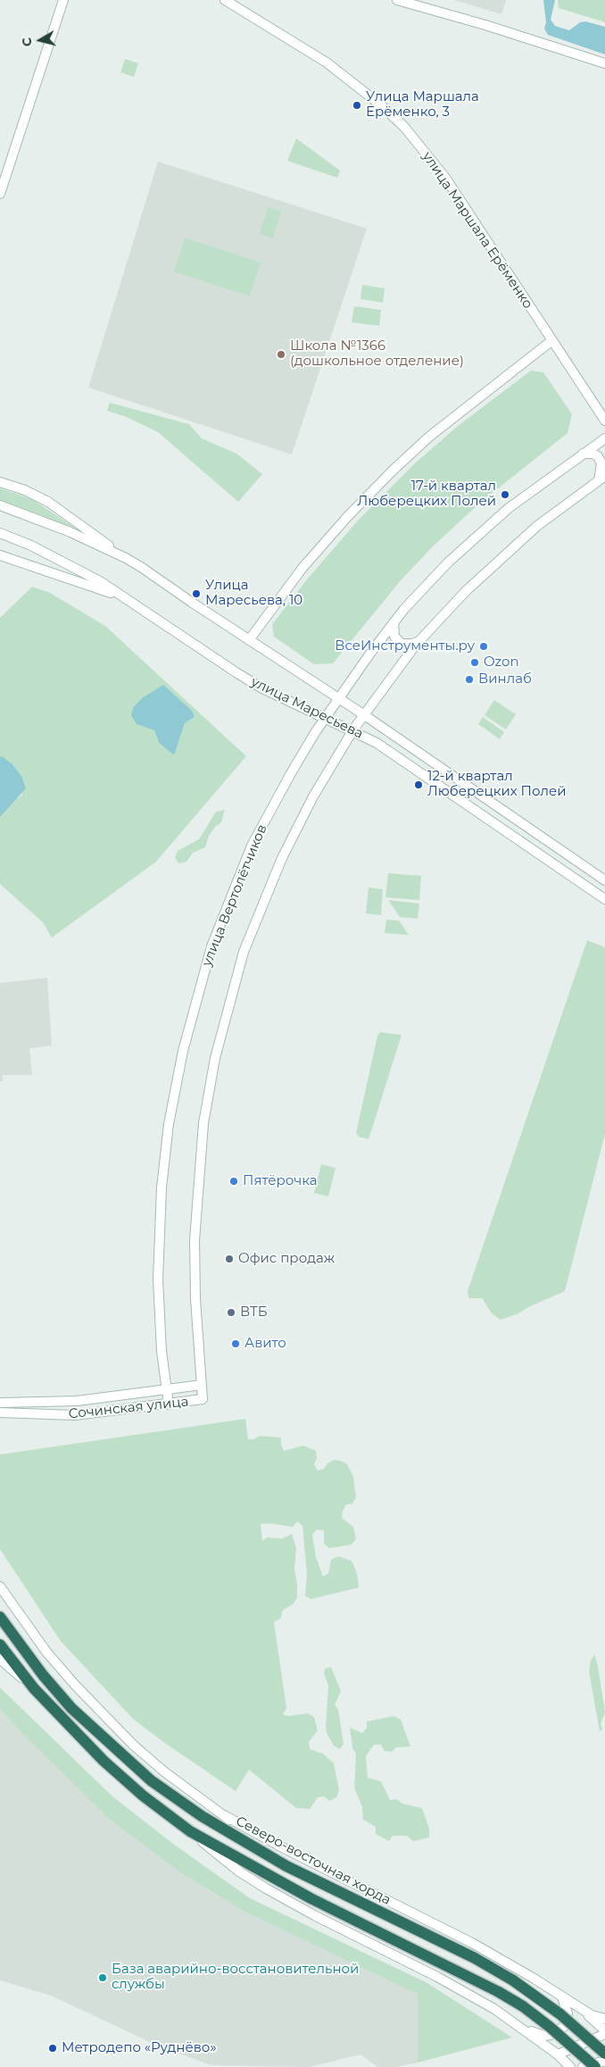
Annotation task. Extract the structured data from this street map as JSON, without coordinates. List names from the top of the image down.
{
  "streets": {
    "highway": ["Северо-восточная хорда"],
    "street": [
      "улица Маршала Ерёменко",
      "улица Маресьева",
      "улица Вертолётчиков",
      "Сочинская улица"
    ]
  },
  "crossings": [
    ["улица Маресьева", "улица Вертолётчиков"],
    ["улица Вертолётчиков", "Сочинская улица"]
  ],
  "places": [
    "Улица Маршала Ерёменко, 3",
    "Школа №1366 (дошкольное отделение)",
    "17-й квартал Люберецких Полей",
    "Улица Маресьева, 10",
    "ВсеИнструменты.ру",
    "Ozon",
    "Винлаб",
    "12-й квартал Люберецких Полей",
    "Пятёрочка",
    "Офис продаж",
    "ВТБ",
    "Авито",
    "База аварийно-восстановительной службы",
    "Метродепо «Руднёво»"
  ],
  "north": "left"
}
